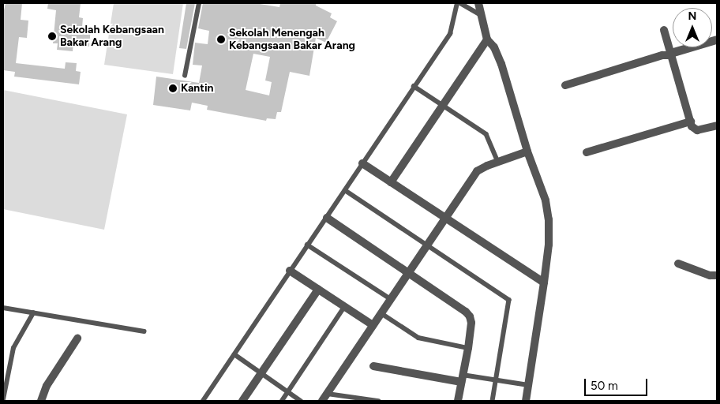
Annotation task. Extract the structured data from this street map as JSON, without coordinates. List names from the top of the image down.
{
  "places": ["Sekolah Kebangsaan Bakar Arang", "Sekolah Menengah Kebangsaan Bakar Arang", "Kantin"],
  "scale_bar": "50 m",
  "north": "top"
}
